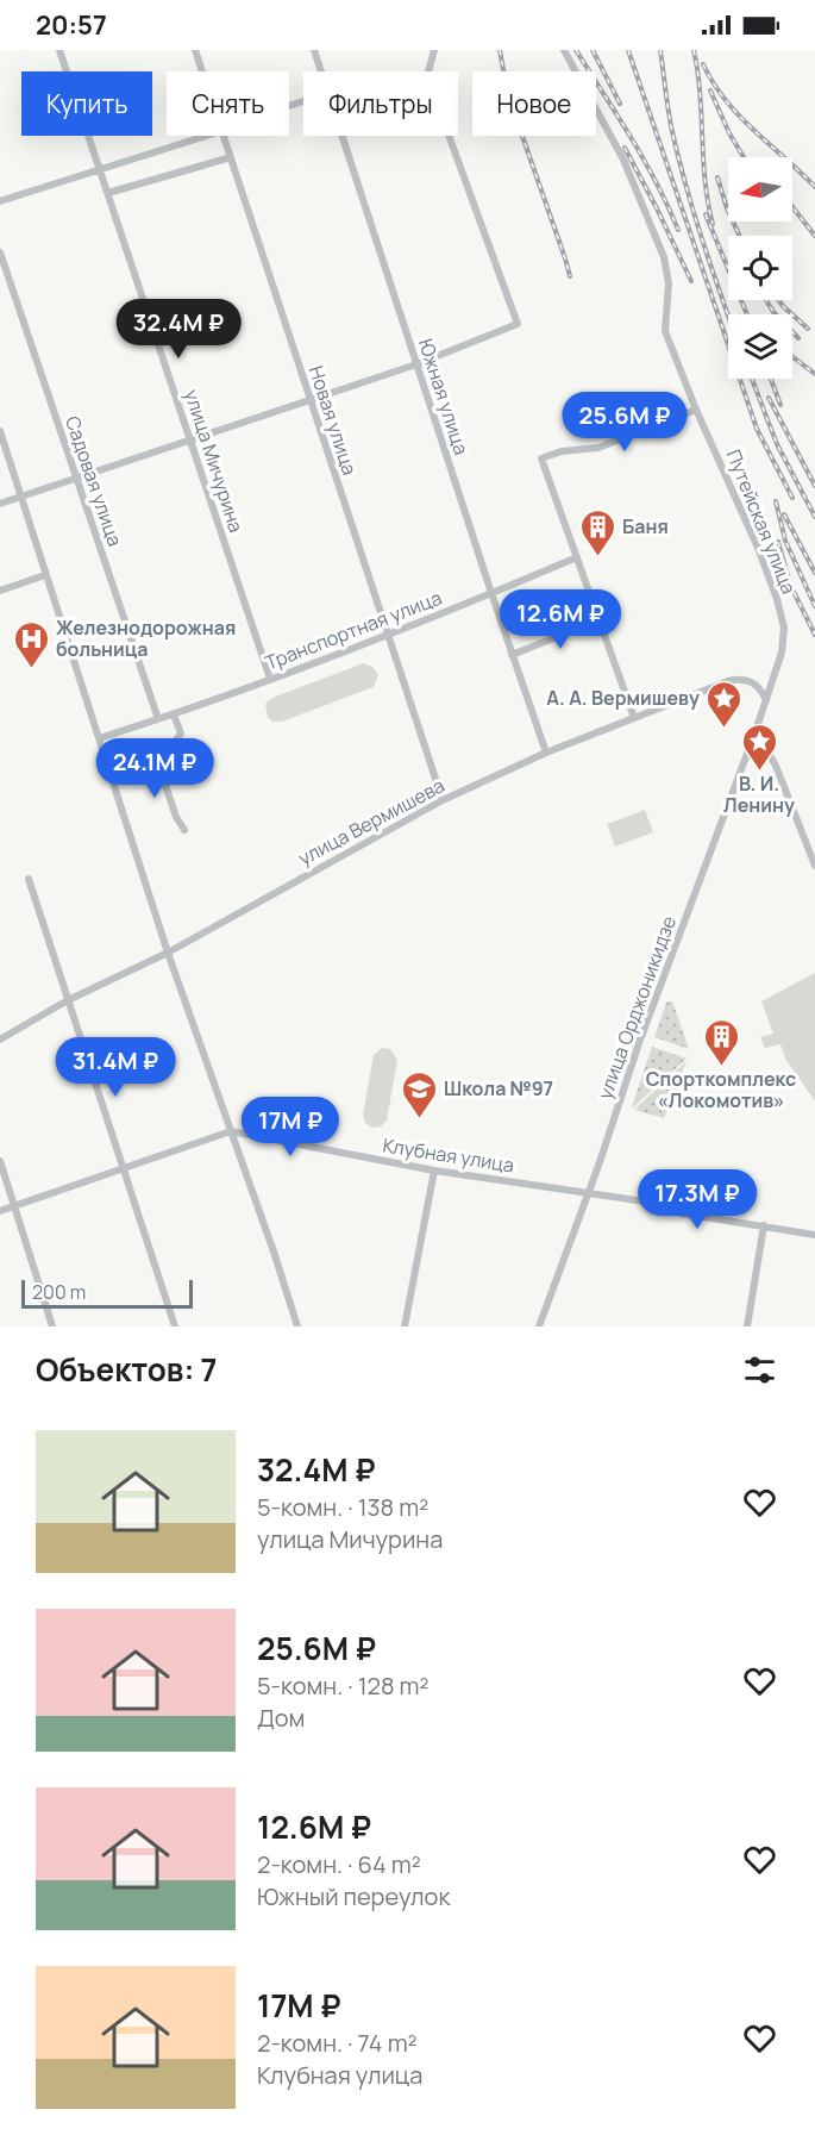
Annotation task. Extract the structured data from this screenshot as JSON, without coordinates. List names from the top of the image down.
{
  "streets": {
    "street": [
      "Южная улица",
      "Новая улица",
      "улица Мичурина",
      "Садовая улица",
      "Путейская улица",
      "Транспортная улица",
      "улица Вермишева",
      "улица Орджоникидзе",
      "Клубная улица"
    ]
  },
  "crossings": [
    ["Южная улица", "Транспортная улица"],
    ["Южная улица", "улица Вермишева"],
    ["Новая улица", "Транспортная улица"],
    ["Новая улица", "улица Вермишева"],
    ["улица Мичурина", "Транспортная улица"],
    ["Садовая улица", "Транспортная улица"],
    ["Путейская улица", "улица Вермишева"],
    ["Путейская улица", "улица Орджоникидзе"],
    ["улица Вермишева", "улица Орджоникидзе"],
    ["улица Орджоникидзе", "Клубная улица"]
  ],
  "places": {
    "building": ["Баня", "Спорткомплекс «Локомотив»"],
    "hospital": ["Железнодорожная больница"],
    "place": ["А. А. Вермишеву", "В. И. Ленину"],
    "school or university": ["Школа №97"]
  },
  "scale_bar": "200 m",
  "north": "left",
  "page": {
    "status": "20:57",
    "chip": [
      "Купить",
      "Снять",
      "Фильтры",
      "Новое"
    ],
    "price": [
      "32.4M ₽",
      "25.6M ₽",
      "12.6M ₽",
      "24.1M ₽",
      "31.4M ₽",
      "17M ₽",
      "17.3M ₽"
    ],
    "scale": "200 m",
    "heading": "Объектов: 7",
    "list": [
      {
        "name": "32.4M ₽",
        "note": "5-комн. · 138 m² · улица Мичурина"
      },
      {
        "name": "25.6M ₽",
        "note": "5-комн. · 128 m² · Дом"
      },
      {
        "name": "12.6M ₽",
        "note": "2-комн. · 64 m² · Южный переулок"
      },
      {
        "name": "17M ₽",
        "note": "2-комн. · 74 m² · Клубная улица"
      }
    ]
  }
}
